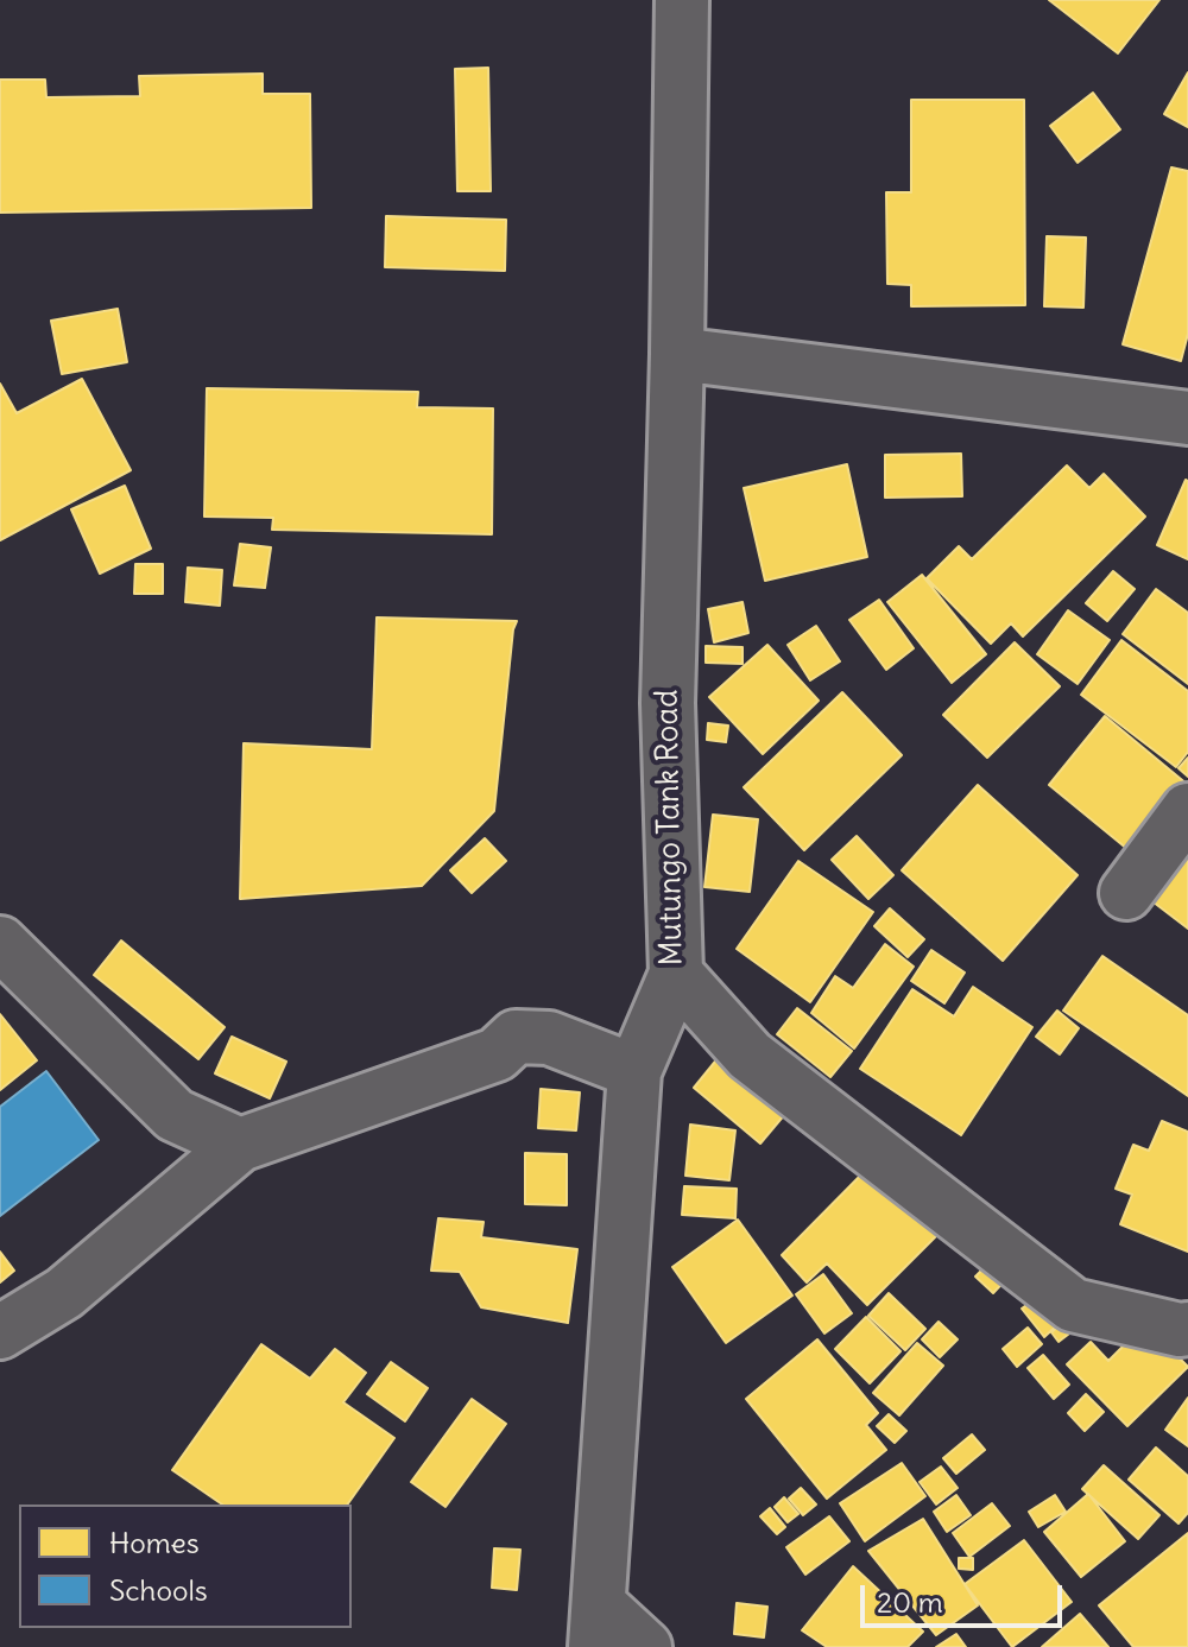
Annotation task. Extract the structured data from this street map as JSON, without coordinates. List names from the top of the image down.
{
  "streets": {
    "street": ["Mutungo Tank Road"]
  },
  "legend": ["Homes", "Schools"],
  "scale_bar": "20 m"
}
